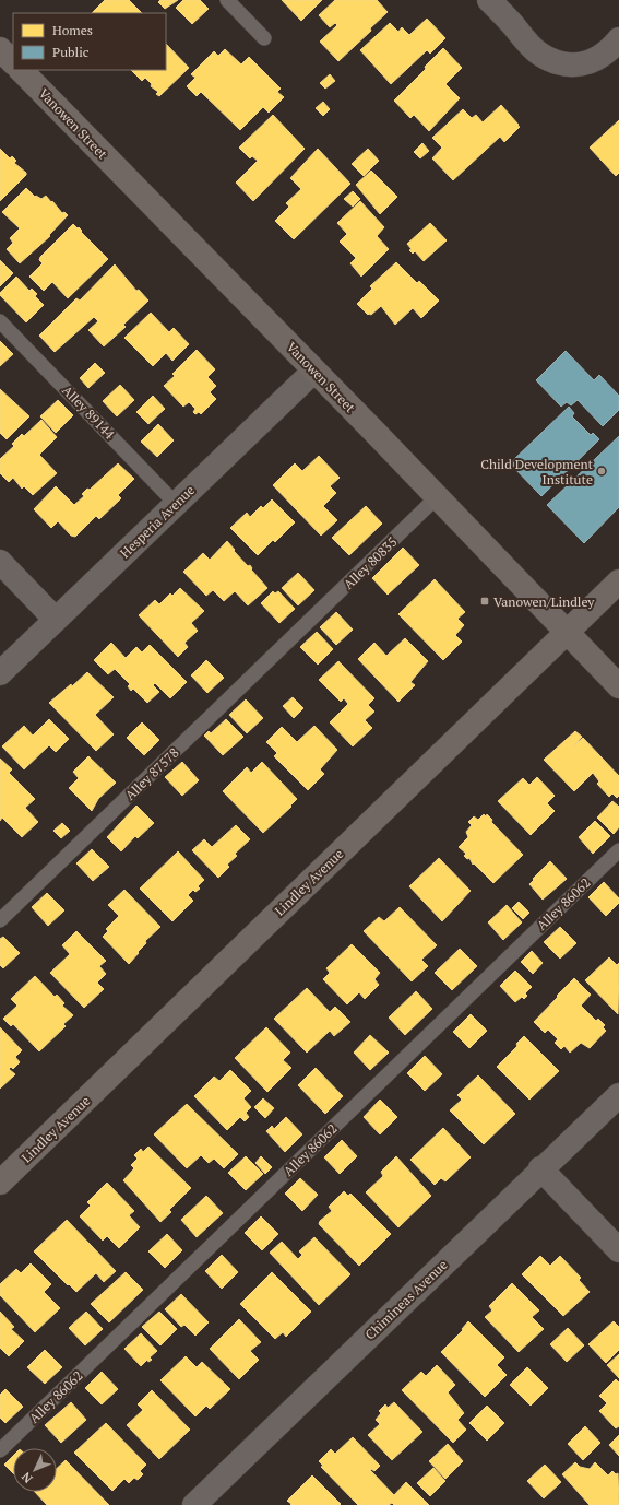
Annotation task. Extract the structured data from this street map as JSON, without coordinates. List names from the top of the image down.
{
  "streets": {
    "main road": ["Vanowen Street", "Lindley Avenue"],
    "street": ["Hesperia Avenue", "Chimineas Avenue"],
    "lane": [
      "Alley 89144",
      "Alley 80835",
      "Alley 87578",
      "Alley 86062"
    ]
  },
  "crossings": [
    ["Vanowen Street", "Hesperia Avenue"],
    ["Vanowen Street", "Alley 80835"],
    ["Vanowen Street", "Lindley Avenue"],
    ["Alley 89144", "Hesperia Avenue"],
    ["Alley 80835", "Alley 87578"]
  ],
  "places": {
    "other": ["Child Development Institute"],
    "transit": ["Vanowen/Lindley"]
  },
  "legend": ["Homes", "Public"],
  "north": "bottom left"
}
